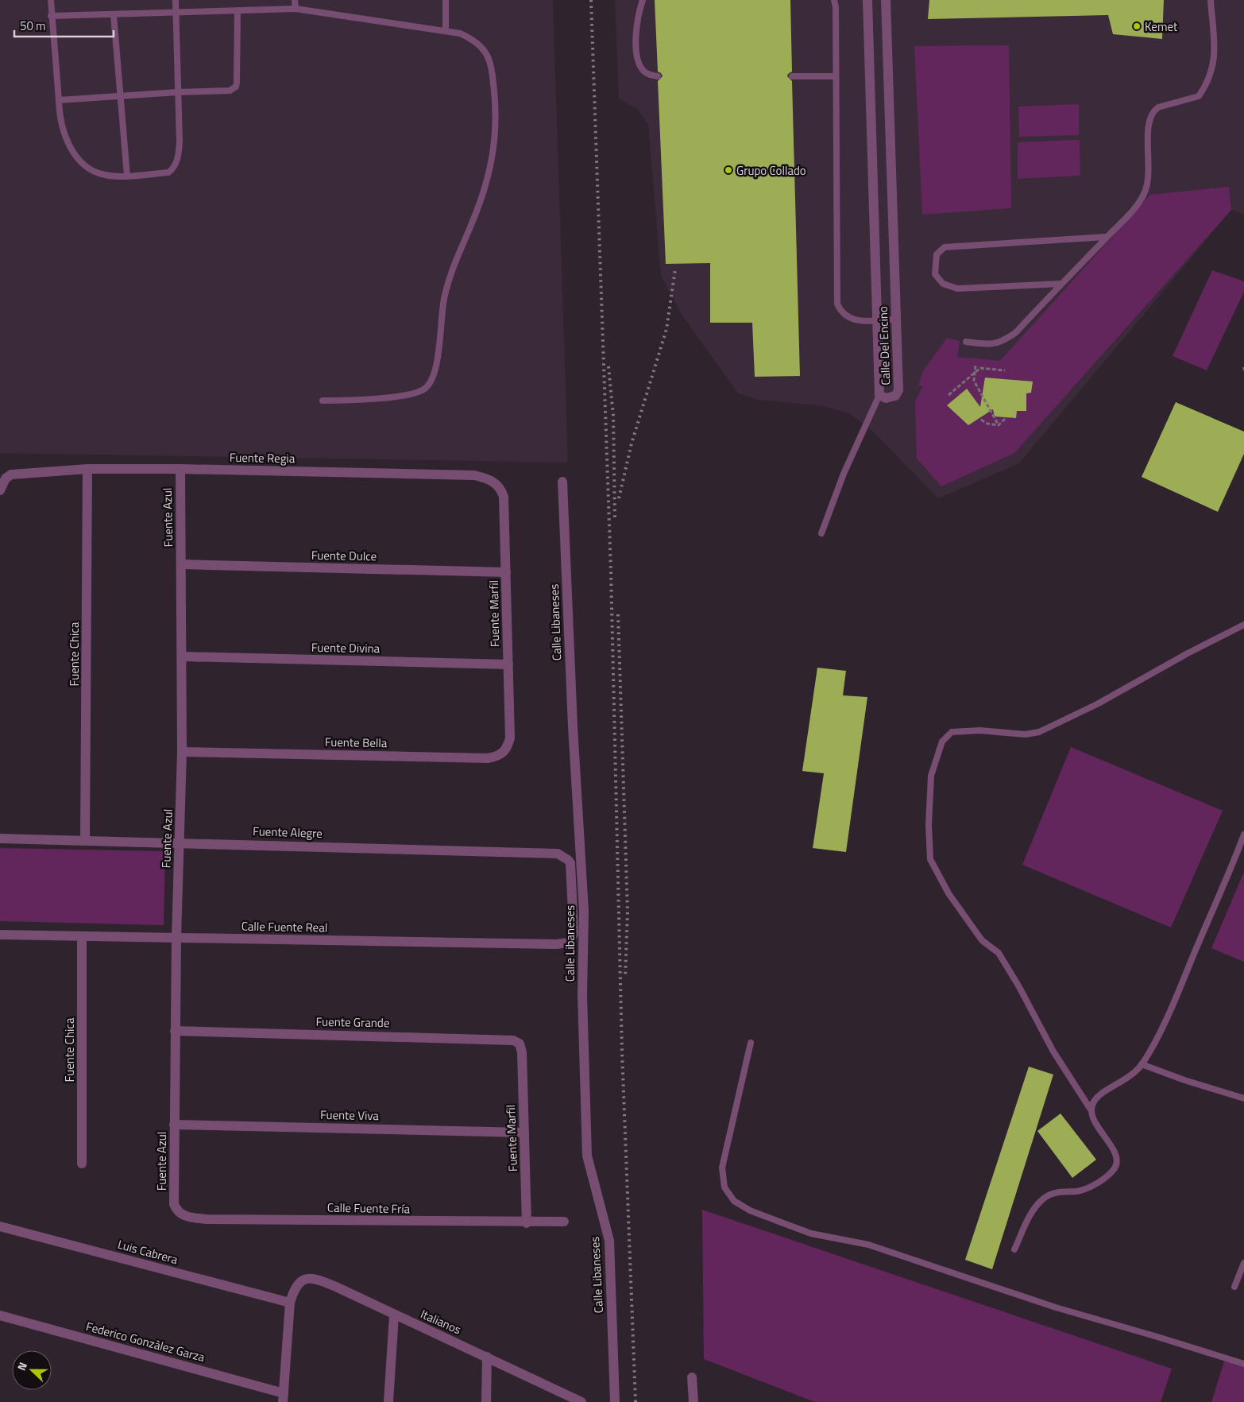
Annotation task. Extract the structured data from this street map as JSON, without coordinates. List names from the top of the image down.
{
  "streets": {
    "street": [
      "Calle Del Encino",
      "Fuente Regia",
      "Fuente Azul",
      "Fuente Dulce",
      "Fuente Marfil",
      "Calle Libaneses",
      "Fuente Divina",
      "Fuente Chica",
      "Fuente Bella",
      "Fuente Alegre",
      "Calle Fuente Real",
      "Fuente Grande",
      "Fuente Viva",
      "Calle Fuente Fría",
      "Luis Cabrera",
      "Italianos",
      "Federico Gonzàlez Garza"
    ]
  },
  "crossings": [
    ["Fuente Regia", "Fuente Azul"],
    ["Fuente Regia", "Fuente Marfil"],
    ["Fuente Regia", "Fuente Chica"],
    ["Fuente Azul", "Fuente Dulce"],
    ["Fuente Azul", "Fuente Divina"],
    ["Fuente Azul", "Fuente Bella"],
    ["Fuente Azul", "Fuente Alegre"],
    ["Fuente Azul", "Calle Fuente Real"],
    ["Fuente Azul", "Fuente Grande"],
    ["Fuente Azul", "Fuente Viva"],
    ["Fuente Azul", "Calle Fuente Fría"],
    ["Fuente Dulce", "Fuente Marfil"],
    ["Fuente Marfil", "Fuente Divina"],
    ["Fuente Marfil", "Fuente Bella"],
    ["Fuente Marfil", "Fuente Grande"],
    ["Fuente Marfil", "Fuente Viva"],
    ["Fuente Marfil", "Calle Fuente Fría"],
    ["Fuente Chica", "Fuente Alegre"],
    ["Fuente Chica", "Calle Fuente Real"],
    ["Fuente Alegre", "Calle Fuente Real"],
    ["Luis Cabrera", "Italianos"]
  ],
  "places": ["Kemet", "Grupo Collado"],
  "scale_bar": "50 m",
  "north": "left"
}
